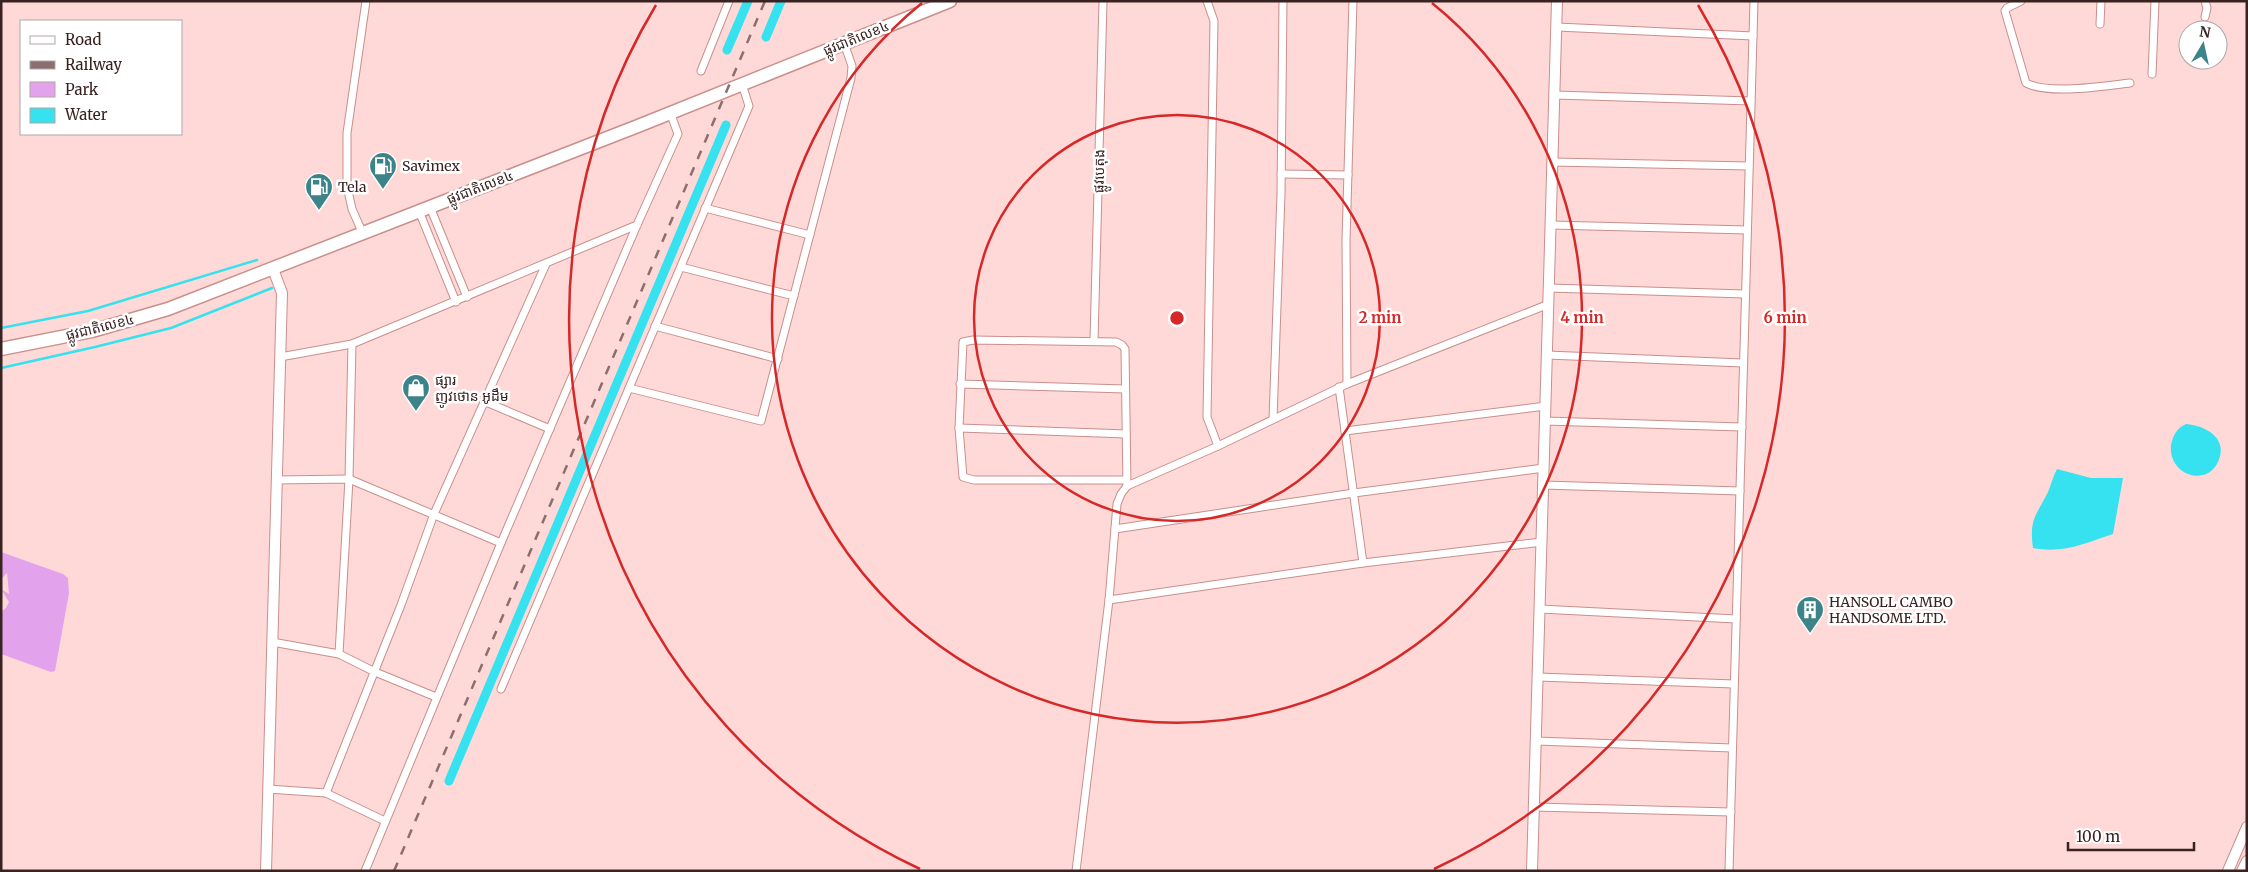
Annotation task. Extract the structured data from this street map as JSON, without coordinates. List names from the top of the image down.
{
  "streets": {
    "highway": ["ផ្លូវជាតិលេខ៤"],
    "street": ["ផ្លូវបេតុង"]
  },
  "places": {
    "fuel station": ["Savimex", "Tela"],
    "shop": ["ផ្សារ ញូវថោន អូដឹម"],
    "building": ["HANSOLL CAMBO HANDSOME LTD."]
  },
  "legend": [
    "Road",
    "Railway",
    "Park",
    "Water"
  ],
  "scale_bar": "100 m",
  "north": "top",
  "rings": ["2 min", "4 min", "6 min"]
}
